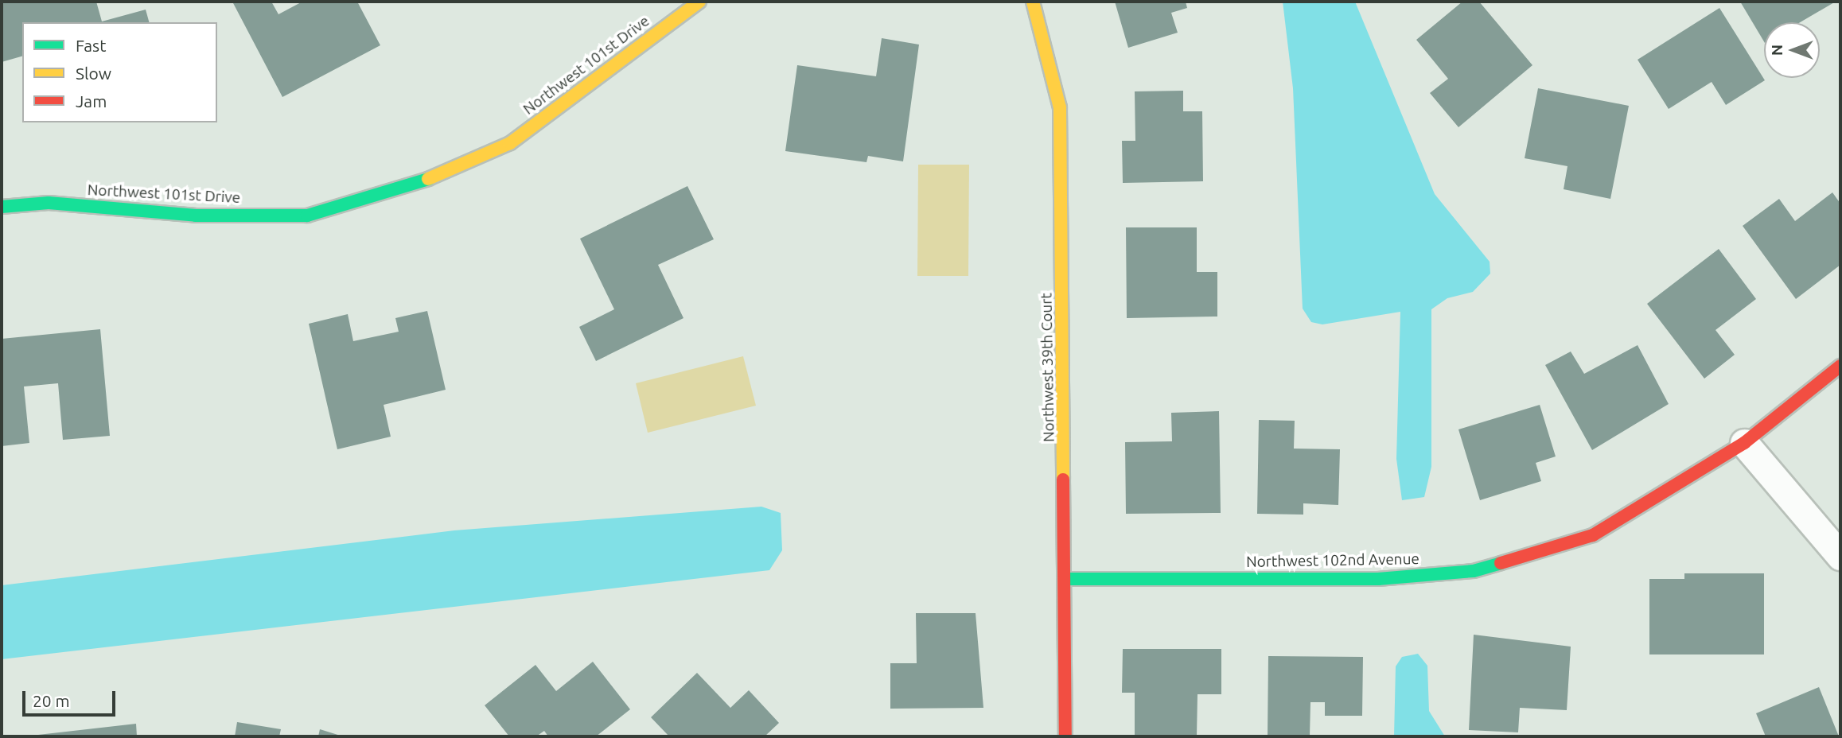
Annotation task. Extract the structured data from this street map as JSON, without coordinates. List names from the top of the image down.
{
  "streets": {
    "street": ["Northwest 101st Drive", "Northwest 39th Court", "Northwest 102nd Avenue"]
  },
  "crossings": [
    ["Northwest 39th Court", "Northwest 102nd Avenue"]
  ],
  "legend": ["Fast", "Slow", "Jam"],
  "scale_bar": "20 m",
  "north": "left"
}
